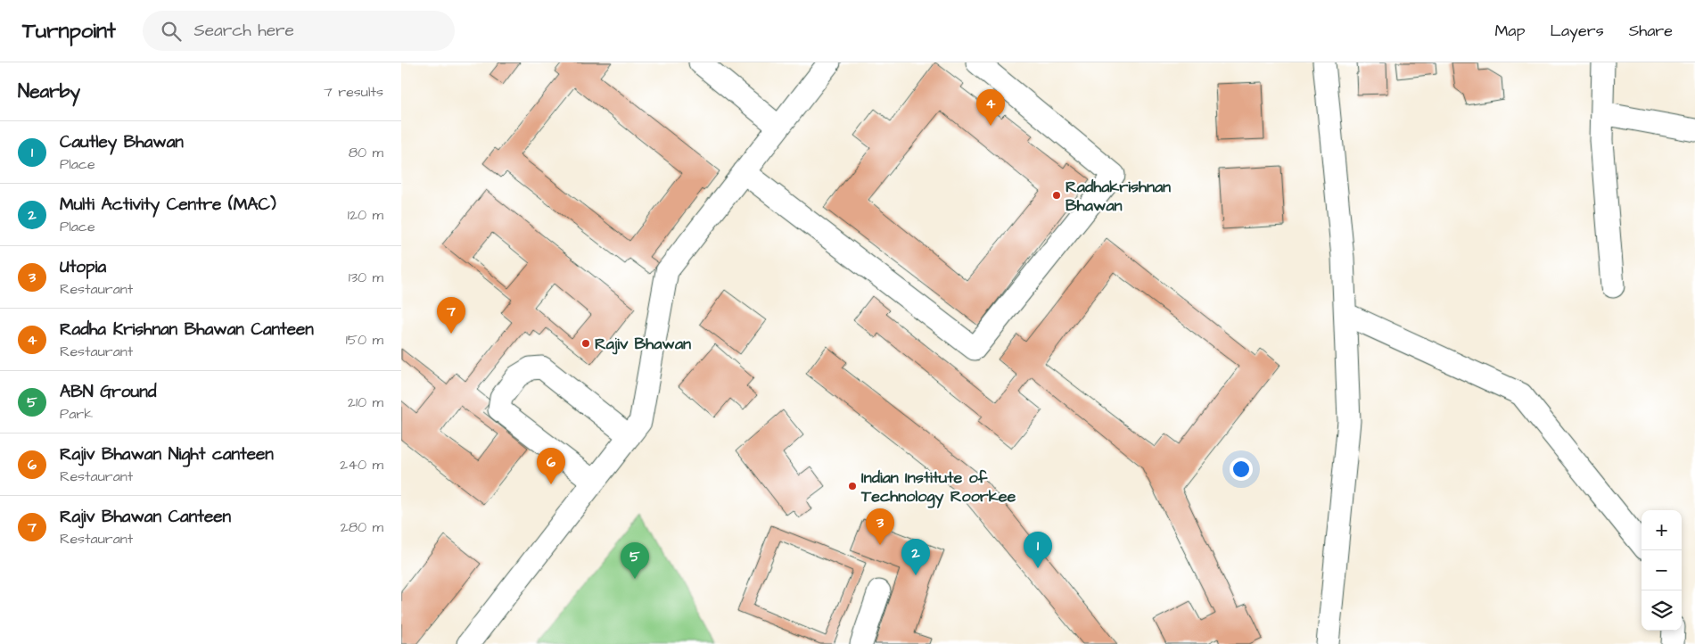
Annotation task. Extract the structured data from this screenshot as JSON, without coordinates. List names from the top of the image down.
{
  "places": ["Radhakrishnan Bhawan", "Rajiv Bhawan", "Indian Institute of Technology Roorkee"],
  "page": {
    "header": "Turnpoint",
    "search": "Search here",
    "nav": ["Map", "Layers", "Share"],
    "heading": ["Nearby", "7 results"],
    "pins": [
      "4",
      "7",
      "6",
      "3",
      "1",
      "2",
      "5"
    ],
    "list": [
      {
        "mark": "1",
        "name": "Cautley Bhawan",
        "note": "Place",
        "value": "80 m"
      },
      {
        "mark": "2",
        "name": "Multi Activity Centre (MAC)",
        "note": "Place",
        "value": "120 m"
      },
      {
        "mark": "3",
        "name": "Utopia",
        "note": "Restaurant",
        "value": "130 m"
      },
      {
        "mark": "4",
        "name": "Radha Krishnan Bhawan Canteen",
        "note": "Restaurant",
        "value": "150 m"
      },
      {
        "mark": "5",
        "name": "ABN Ground",
        "note": "Park",
        "value": "210 m"
      },
      {
        "mark": "6",
        "name": "Rajiv Bhawan Night canteen",
        "note": "Restaurant",
        "value": "240 m"
      },
      {
        "mark": "7",
        "name": "Rajiv Bhawan Canteen",
        "note": "Restaurant",
        "value": "280 m"
      }
    ],
    "map_buttons": ["+", "−"]
  }
}
